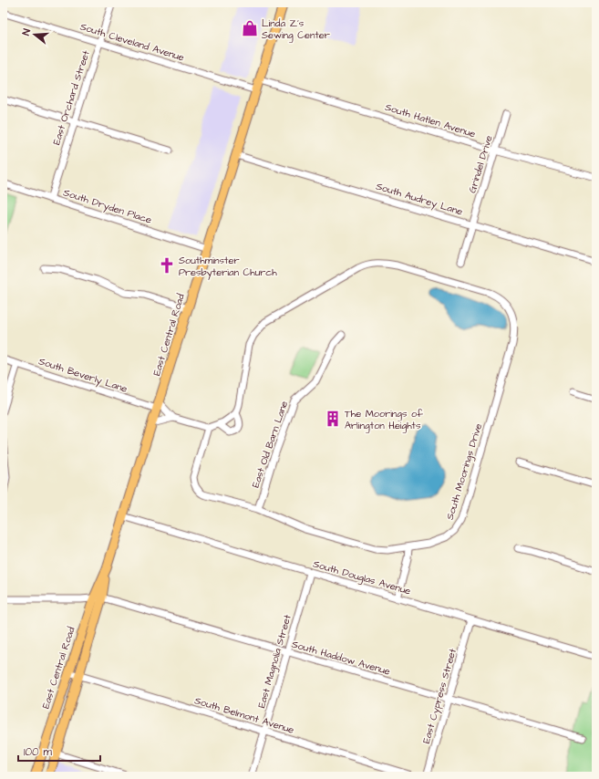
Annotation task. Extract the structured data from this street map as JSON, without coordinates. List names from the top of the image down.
{
  "streets": {
    "main road": ["East Central Road"],
    "street": [
      "South Cleveland Avenue",
      "East Orchard Street",
      "South Hatlen Avenue",
      "Grindel Drive",
      "South Audrey Lane",
      "South Dryden Place",
      "South Beverly Lane",
      "East Old Barn Lane",
      "South Moorings Drive",
      "South Douglas Avenue",
      "South Haddow Avenue",
      "East Magnolia Street",
      "East Cypress Street",
      "South Belmont Avenue"
    ]
  },
  "crossings": [
    ["South Cleveland Avenue", "East Orchard Street"],
    ["South Cleveland Avenue", "East Central Road"],
    ["East Orchard Street", "South Dryden Place"],
    ["South Hatlen Avenue", "Grindel Drive"],
    ["South Hatlen Avenue", "East Central Road"],
    ["Grindel Drive", "South Audrey Lane"],
    ["South Audrey Lane", "East Central Road"],
    ["South Dryden Place", "East Central Road"],
    ["East Central Road", "South Beverly Lane"],
    ["East Central Road", "South Douglas Avenue"],
    ["East Central Road", "South Haddow Avenue"],
    ["East Central Road", "South Belmont Avenue"],
    ["East Old Barn Lane", "South Moorings Drive"],
    ["South Douglas Avenue", "East Magnolia Street"],
    ["South Douglas Avenue", "East Cypress Street"],
    ["South Haddow Avenue", "East Magnolia Street"],
    ["South Haddow Avenue", "East Cypress Street"],
    ["East Magnolia Street", "South Belmont Avenue"]
  ],
  "places": {
    "shop": ["Linda Z's Sewing Center"],
    "church": ["Southminster Presbyterian Church"],
    "building": ["The Moorings of Arlington Heights"]
  },
  "scale_bar": "100 m",
  "north": "left"
}
